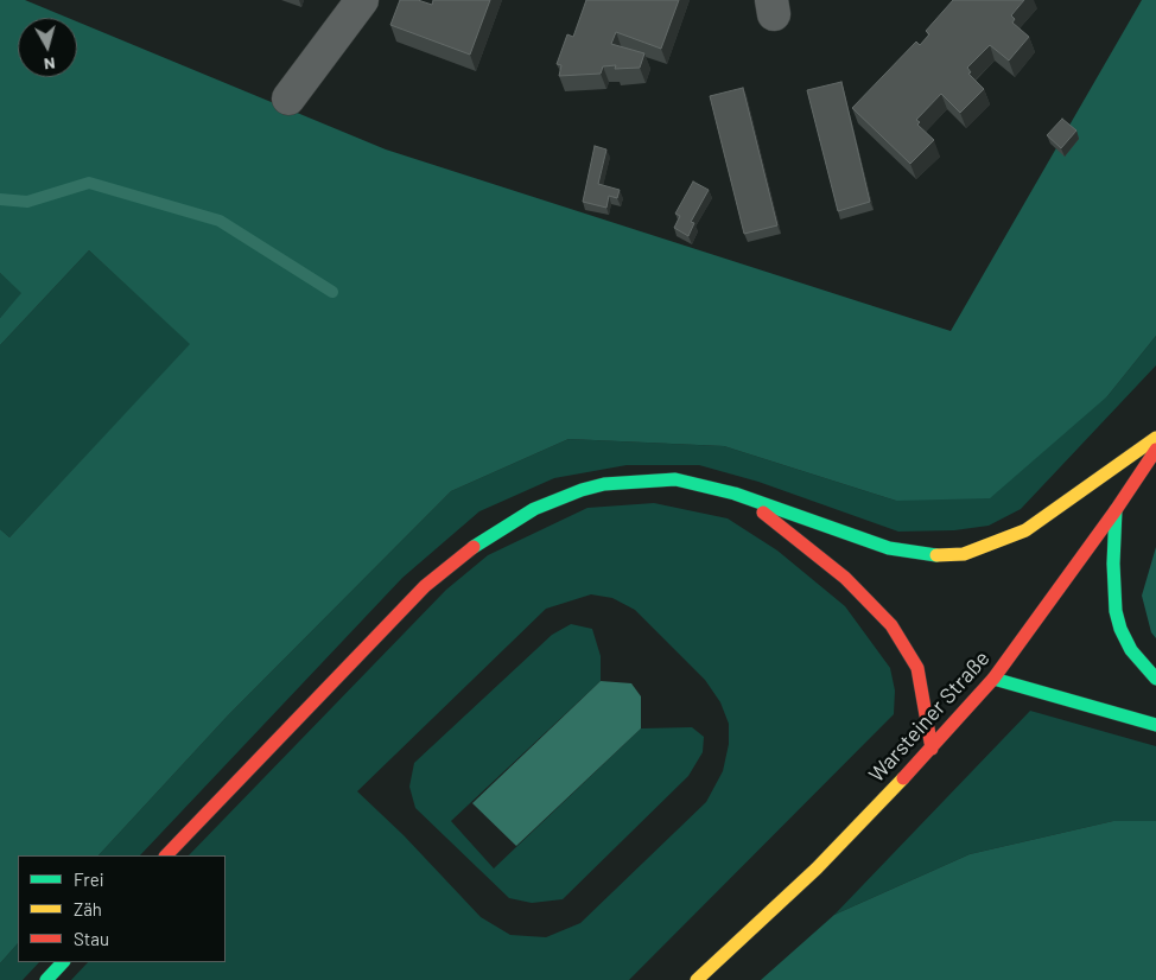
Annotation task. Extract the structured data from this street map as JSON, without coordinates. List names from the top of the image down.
{
  "streets": {
    "main road": ["Warsteiner Straße"]
  },
  "legend": ["Frei", "Zäh", "Stau"],
  "north": "bottom"
}
